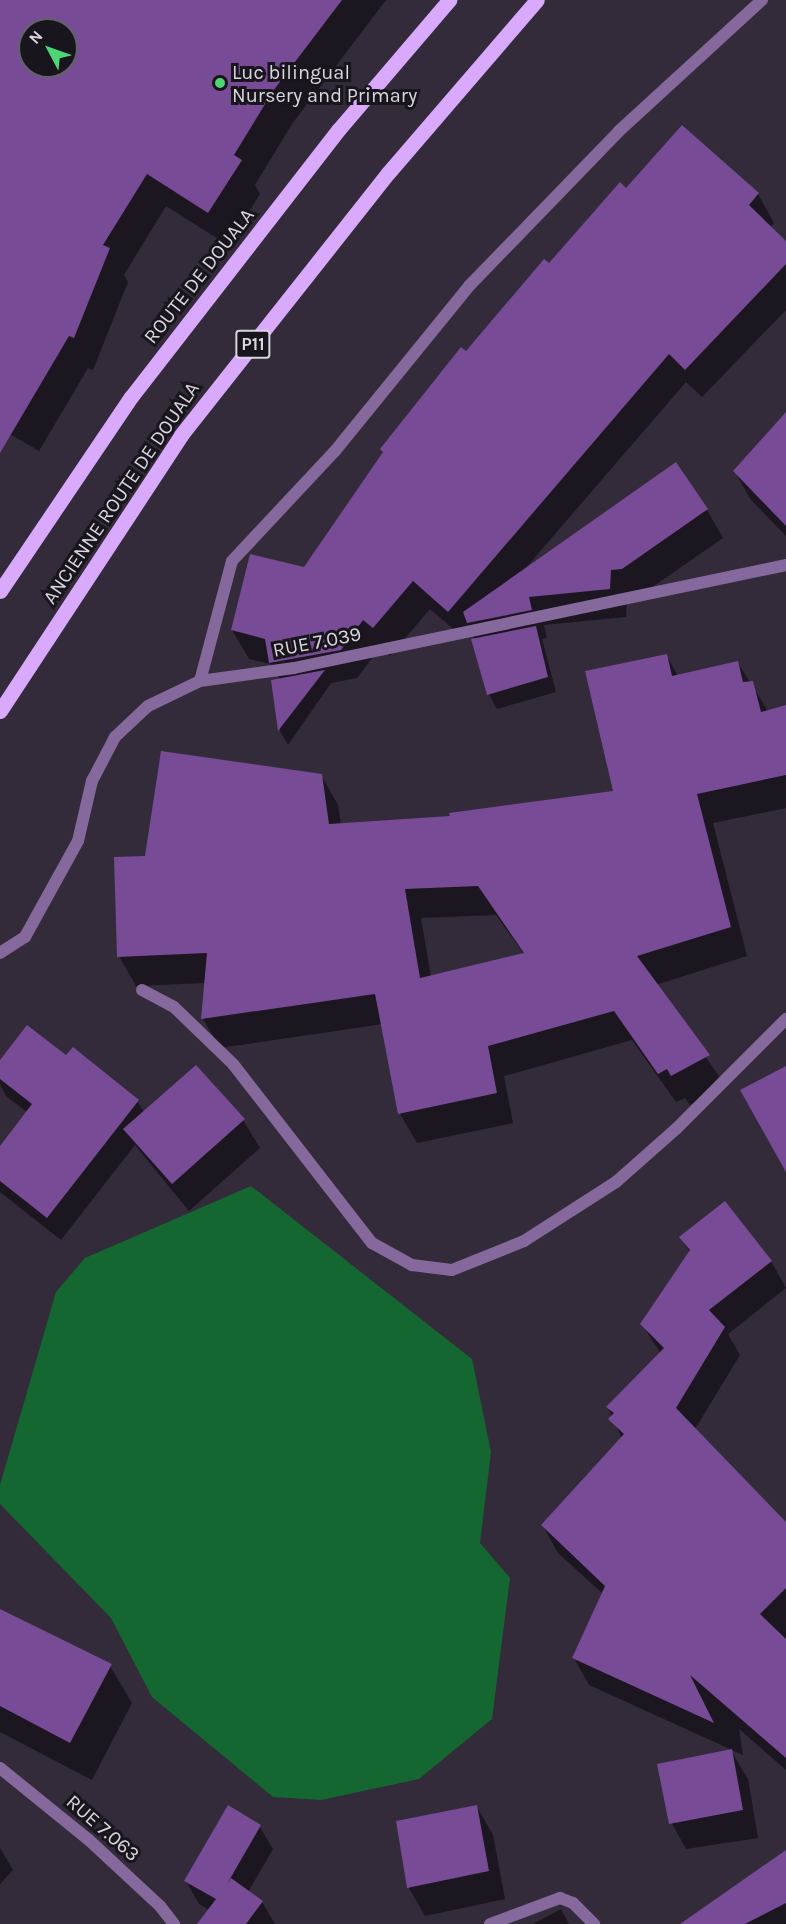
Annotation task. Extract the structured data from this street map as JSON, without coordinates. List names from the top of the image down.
{
  "streets": {
    "main road": ["ROUTE DE DOUALA", "P11", "ANCIENNE ROUTE DE DOUALA"],
    "street": ["RUE 7.039", "RUE 7.063"]
  },
  "places": ["Luc bilingual Nursery and Primary"],
  "north": "top left"
}
